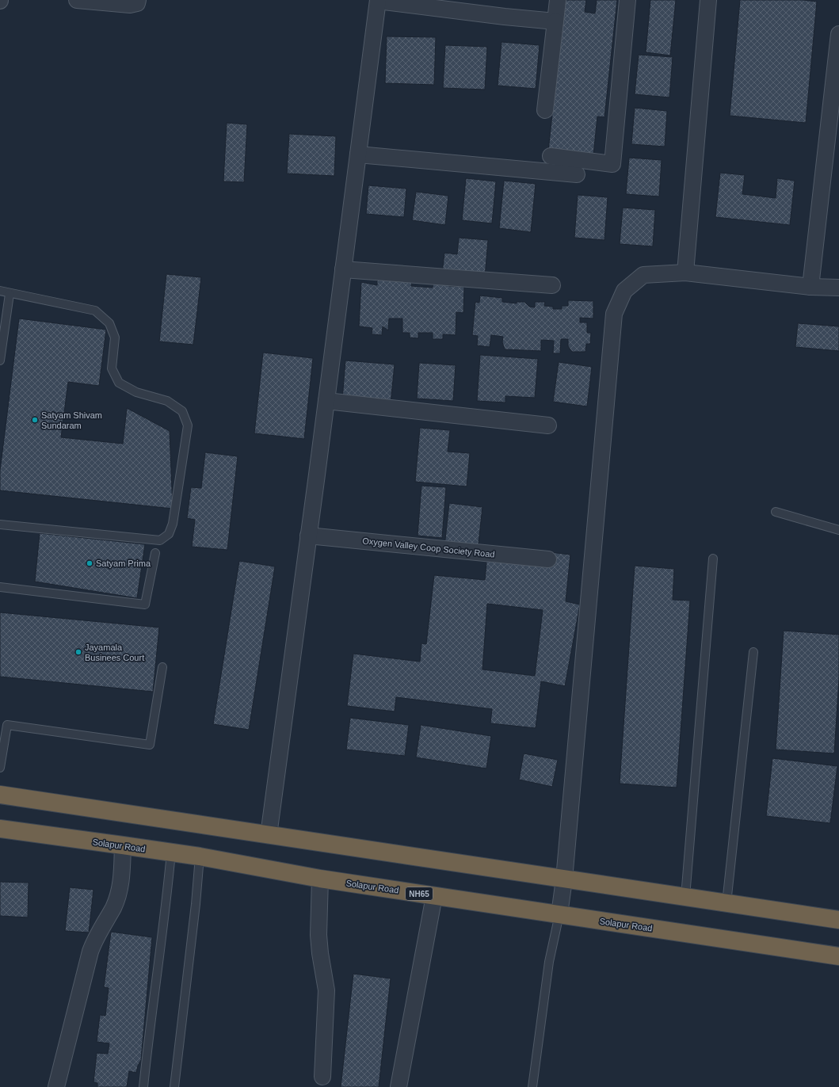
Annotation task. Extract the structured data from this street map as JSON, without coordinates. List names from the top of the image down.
{
  "streets": {
    "highway": ["Solapur Road", "NH65"],
    "street": ["Oxygen Valley Coop Society Road"]
  },
  "places": ["Satyam Shivam Sundaram", "Satyam Prima", "Jayamala Businees Court"]
}
